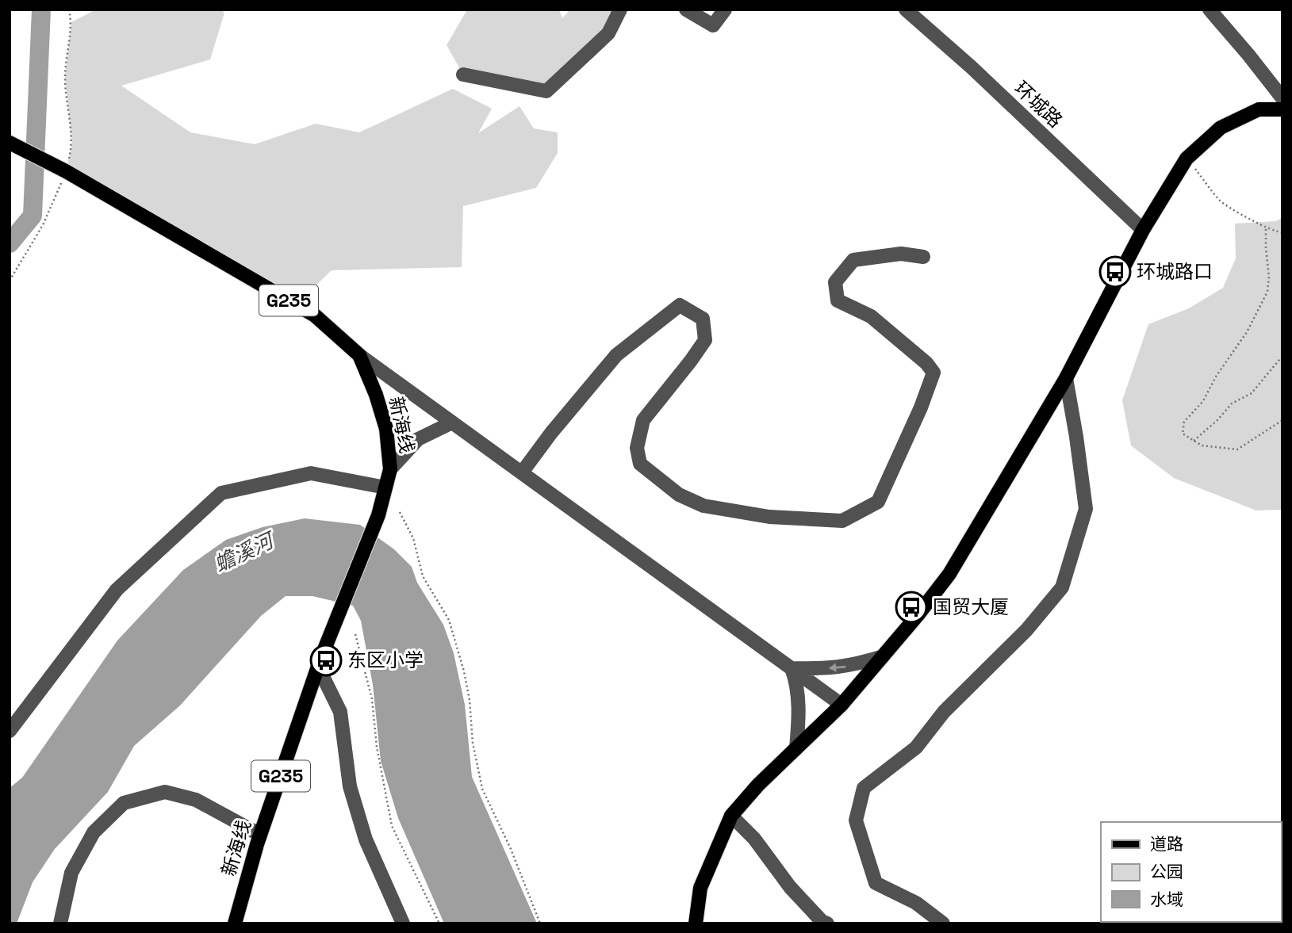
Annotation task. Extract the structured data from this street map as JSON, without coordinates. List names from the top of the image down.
{
  "streets": {
    "main road": ["G235", "新海线"],
    "street": ["环城路"]
  },
  "water": ["蟾溪河"],
  "places": {
    "bus stop": ["环城路口", "国贸大厦", "东区小学"]
  },
  "legend": ["道路", "公园", "水域"]
}
